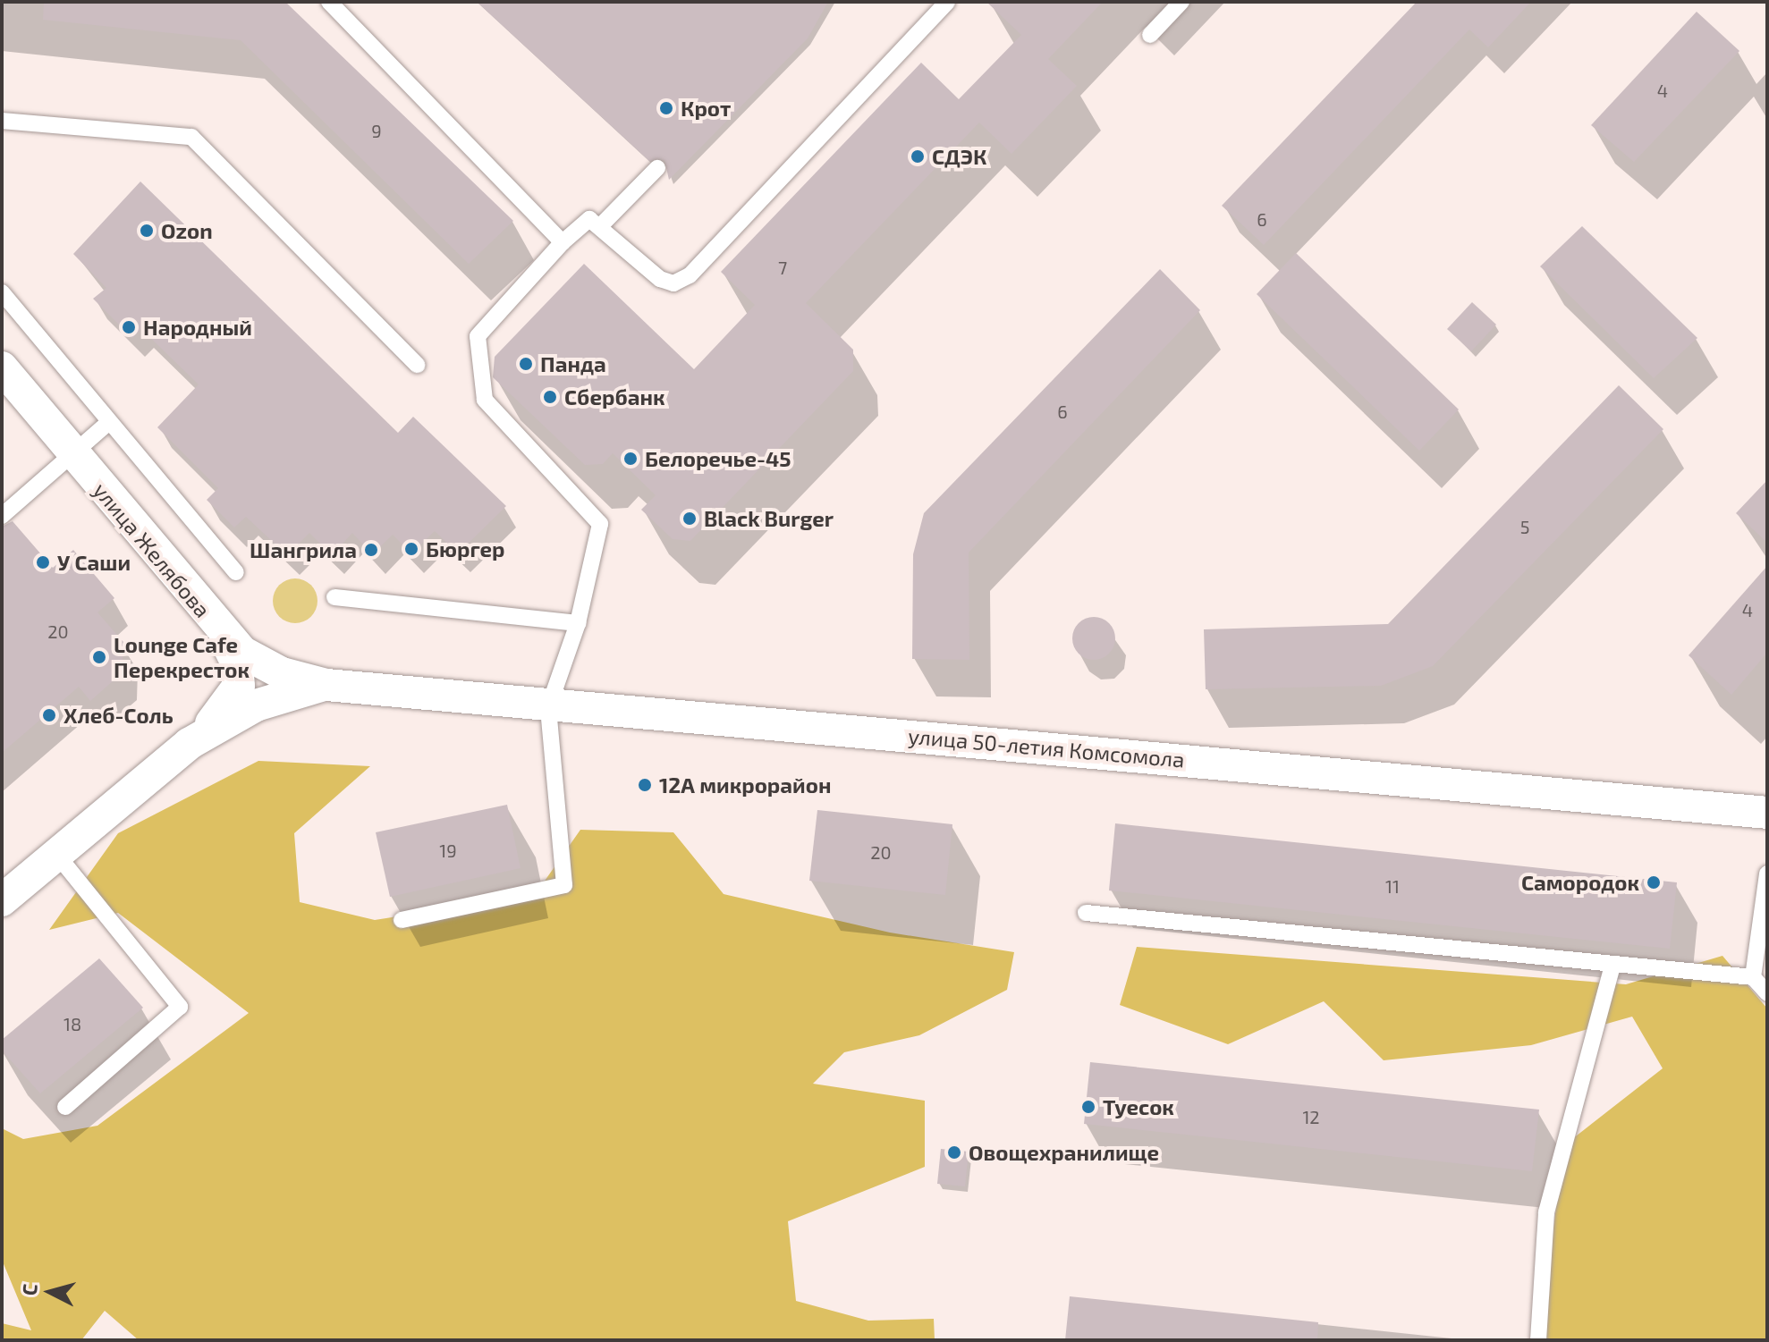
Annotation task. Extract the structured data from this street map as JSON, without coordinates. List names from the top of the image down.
{
  "streets": {
    "street": ["улица Желябова", "улица 50-летия Комсомола"]
  },
  "crossings": [
    ["улица Желябова", "улица 50-летия Комсомола"]
  ],
  "places": [
    "Крот",
    "СДЭК",
    "Ozon",
    "Народный",
    "Панда",
    "Сбербанк",
    "Белоречье-45",
    "Black Burger",
    "Бюргер",
    "Шангрила",
    "У Саши",
    "Lounge Cafe Перекресток",
    "Хлеб-Соль",
    "12А микрорайон",
    "Самородок",
    "Туесок",
    "Овощехранилище"
  ],
  "house_numbers": [
    "4",
    "9",
    "6",
    "7",
    "6",
    "5",
    "4",
    "20",
    "19",
    "20",
    "11",
    "18",
    "12"
  ],
  "north": "left"
}
